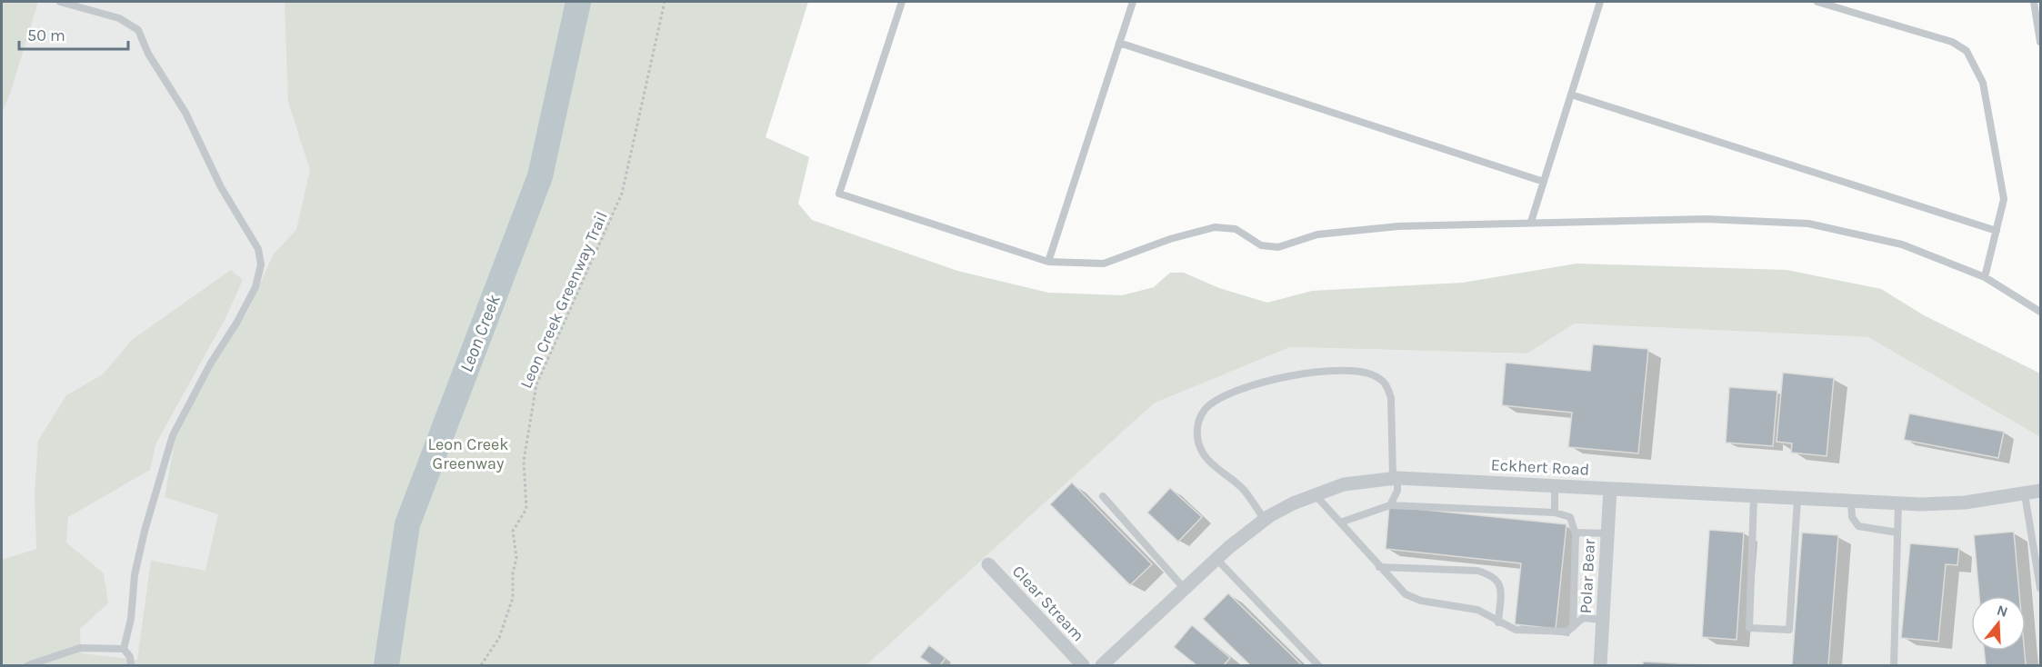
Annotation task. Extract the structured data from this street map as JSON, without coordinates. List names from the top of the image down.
{
  "streets": {
    "street": ["Eckhert Road", "Polar Bear", "Clear Stream"],
    "path": ["Leon Creek Greenway Trail"]
  },
  "crossings": [
    ["Eckhert Road", "Polar Bear"]
  ],
  "water": ["Leon Creek"],
  "parks": ["Leon Creek Greenway"],
  "scale_bar": "50 m",
  "north": "top"
}
